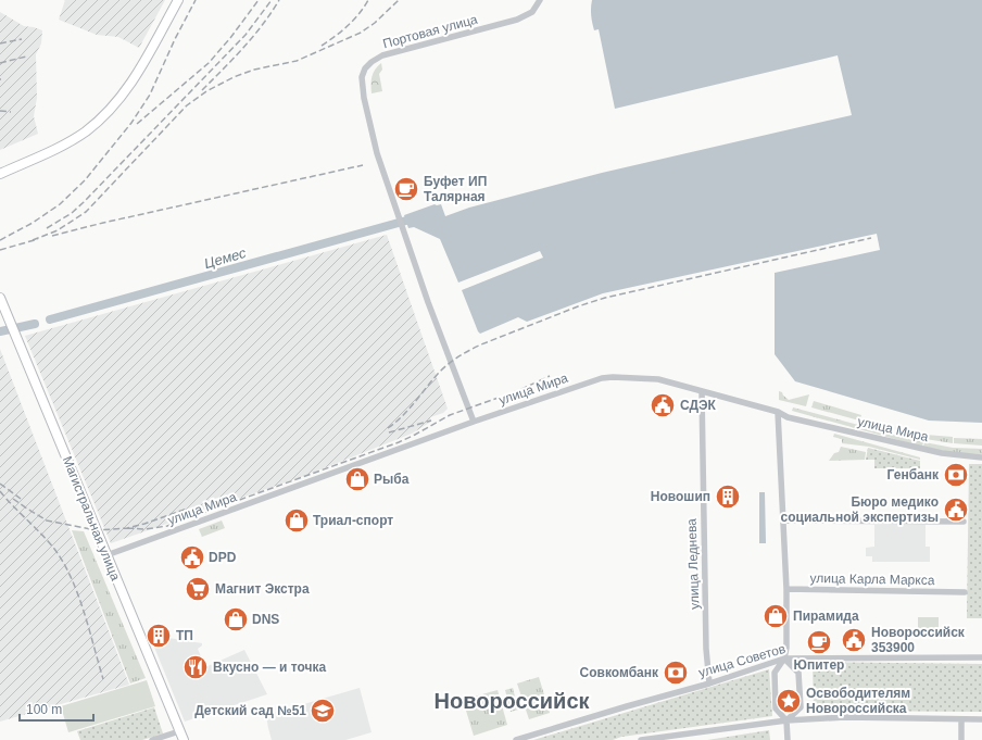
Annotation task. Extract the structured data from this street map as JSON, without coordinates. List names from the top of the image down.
{
  "streets": {
    "highway": ["Магистральная улица"],
    "street": [
      "Портовая улица",
      "улица Мира",
      "улица Леднева",
      "улица Карла Маркса",
      "улица Советов"
    ]
  },
  "crossings": [
    ["Портовая улица", "улица Мира"],
    ["улица Мира", "Магистральная улица"],
    ["улица Мира", "улица Леднева"],
    ["улица Леднева", "улица Советов"]
  ],
  "districts": ["Новороссийск"],
  "water": ["Цемес"],
  "places": {
    "cafe": ["Буфет ИП Талярная", "Юпитер"],
    "public building": [
      "СДЭК",
      "Бюро медико социальной экспертизы",
      "DPD",
      "Новороссийск 353900"
    ],
    "bank": ["Генбанк", "Совкомбанк"],
    "shop": [
      "Рыба",
      "Триал-спорт",
      "Пирамида",
      "DNS"
    ],
    "building": ["Новошип", "ТП"],
    "supermarket": ["Магнит Экстра"],
    "restaurant": ["Вкусно — и точка"],
    "place": ["Освободителям Новороссийска"],
    "school or university": ["Детский сад №51"]
  },
  "scale_bar": "100 m"
}
